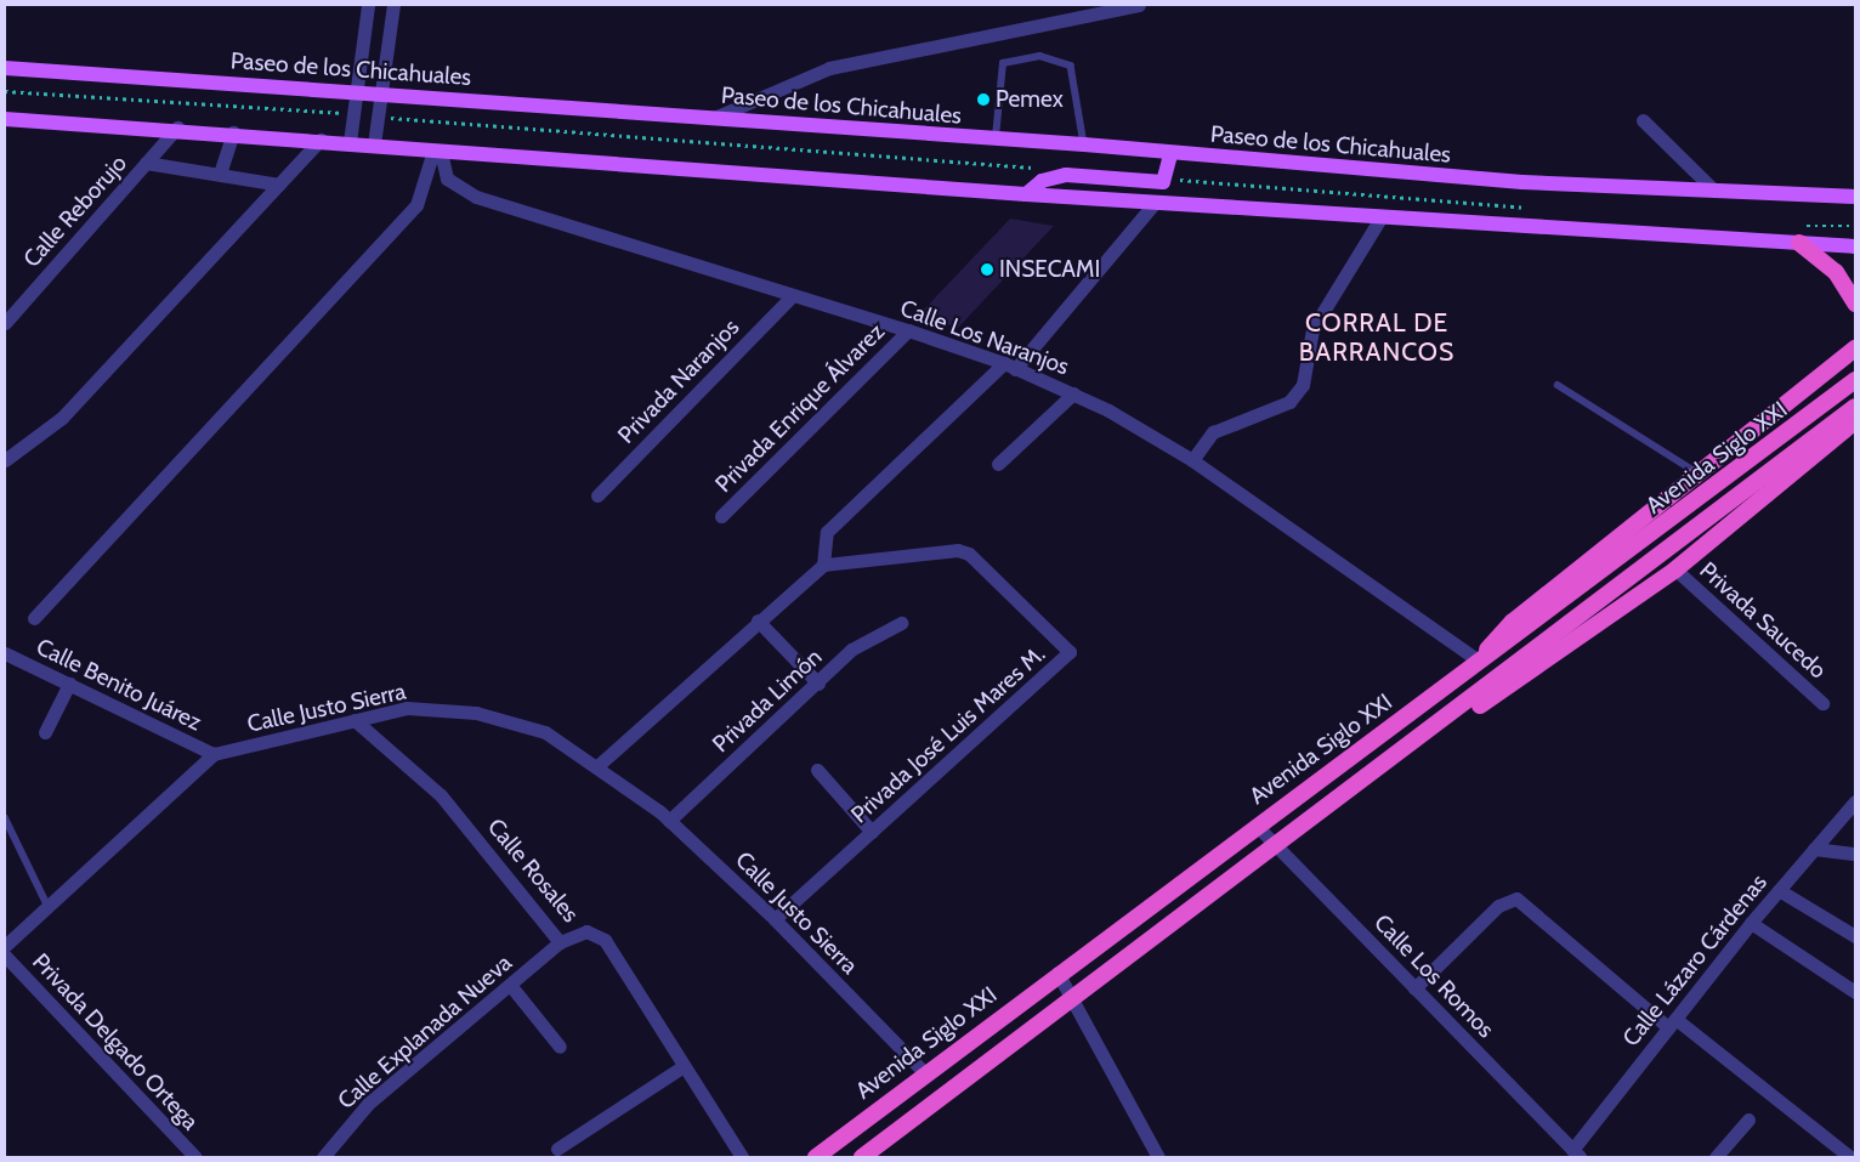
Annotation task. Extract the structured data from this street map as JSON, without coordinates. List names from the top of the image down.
{
  "streets": {
    "highway": ["Avenida Siglo XXI"],
    "main road": ["Paseo de los Chicahuales"],
    "street": [
      "Calle Reborujo",
      "Calle Los Naranjos",
      "Privada Naranjos",
      "Privada Enrique Álvarez",
      "Privada Saucedo",
      "Calle Benito Juárez",
      "Privada Limón",
      "Calle Justo Sierra",
      "Privada José Luis Mares M.",
      "Calle Rosales",
      "Calle Lázaro Cárdenas",
      "Calle Los Romos",
      "Calle Explanada Nueva",
      "Privada Delgado Ortega"
    ]
  },
  "crossings": [
    ["Calle Los Naranjos", "Privada Naranjos"],
    ["Calle Los Naranjos", "Privada Enrique Álvarez"],
    ["Calle Los Naranjos", "Avenida Siglo XXI"],
    ["Avenida Siglo XXI", "Calle Justo Sierra"],
    ["Avenida Siglo XXI", "Calle Los Romos"],
    ["Calle Benito Juárez", "Calle Justo Sierra"],
    ["Privada Limón", "Calle Justo Sierra"],
    ["Calle Justo Sierra", "Privada José Luis Mares M."],
    ["Calle Justo Sierra", "Calle Rosales"],
    ["Calle Rosales", "Calle Explanada Nueva"],
    ["Calle Lázaro Cárdenas", "Calle Los Romos"]
  ],
  "districts": ["CORRAL DE BARRANCOS"],
  "places": ["Pemex", "INSECAMI"]
}
